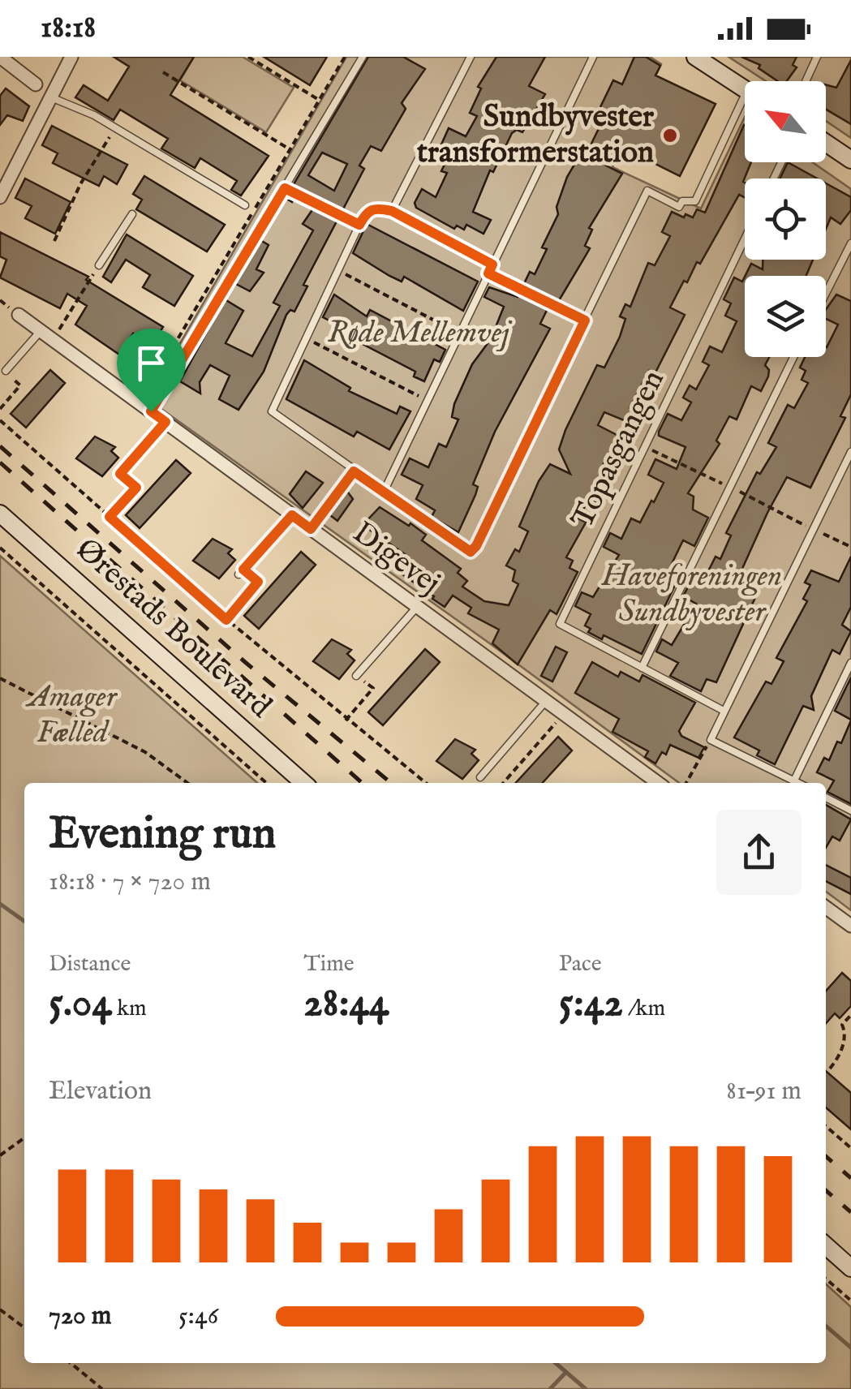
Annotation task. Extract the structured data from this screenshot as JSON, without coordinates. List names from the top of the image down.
{
  "streets": {
    "street": ["Digevej", "Ørestads Boulevard"],
    "lane": ["Topasgangen"]
  },
  "parks": ["Røde Mellemvej", "Haveforeningen Sundbyvester", "Amager Fælled"],
  "places": ["Sundbyvester transformerstation"],
  "north": "top left",
  "page": {
    "status": "18:18",
    "heading": ["Evening run", "18:18 · 7 × 720 m"],
    "stats": [
      ["Distance", "5.04 km"],
      ["Time", "28:44"],
      ["Pace", "5:42 /km"]
    ],
    "chart": ["Elevation", "81–91 m"],
    "list": [
      {
        "name": "720 m",
        "note": "5:46"
      }
    ]
  }
}
